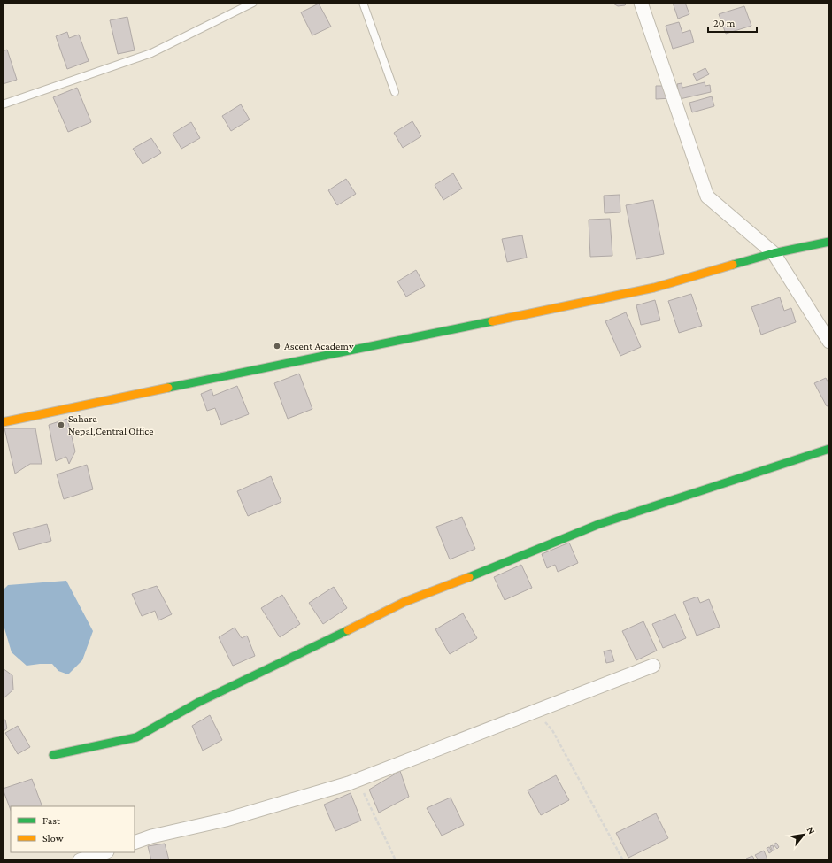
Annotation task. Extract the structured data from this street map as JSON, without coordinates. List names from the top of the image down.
{
  "places": ["Ascent Academy", "Sahara Nepal,Central Office"],
  "legend": ["Fast", "Slow"],
  "scale_bar": "20 m",
  "north": "top right"
}
